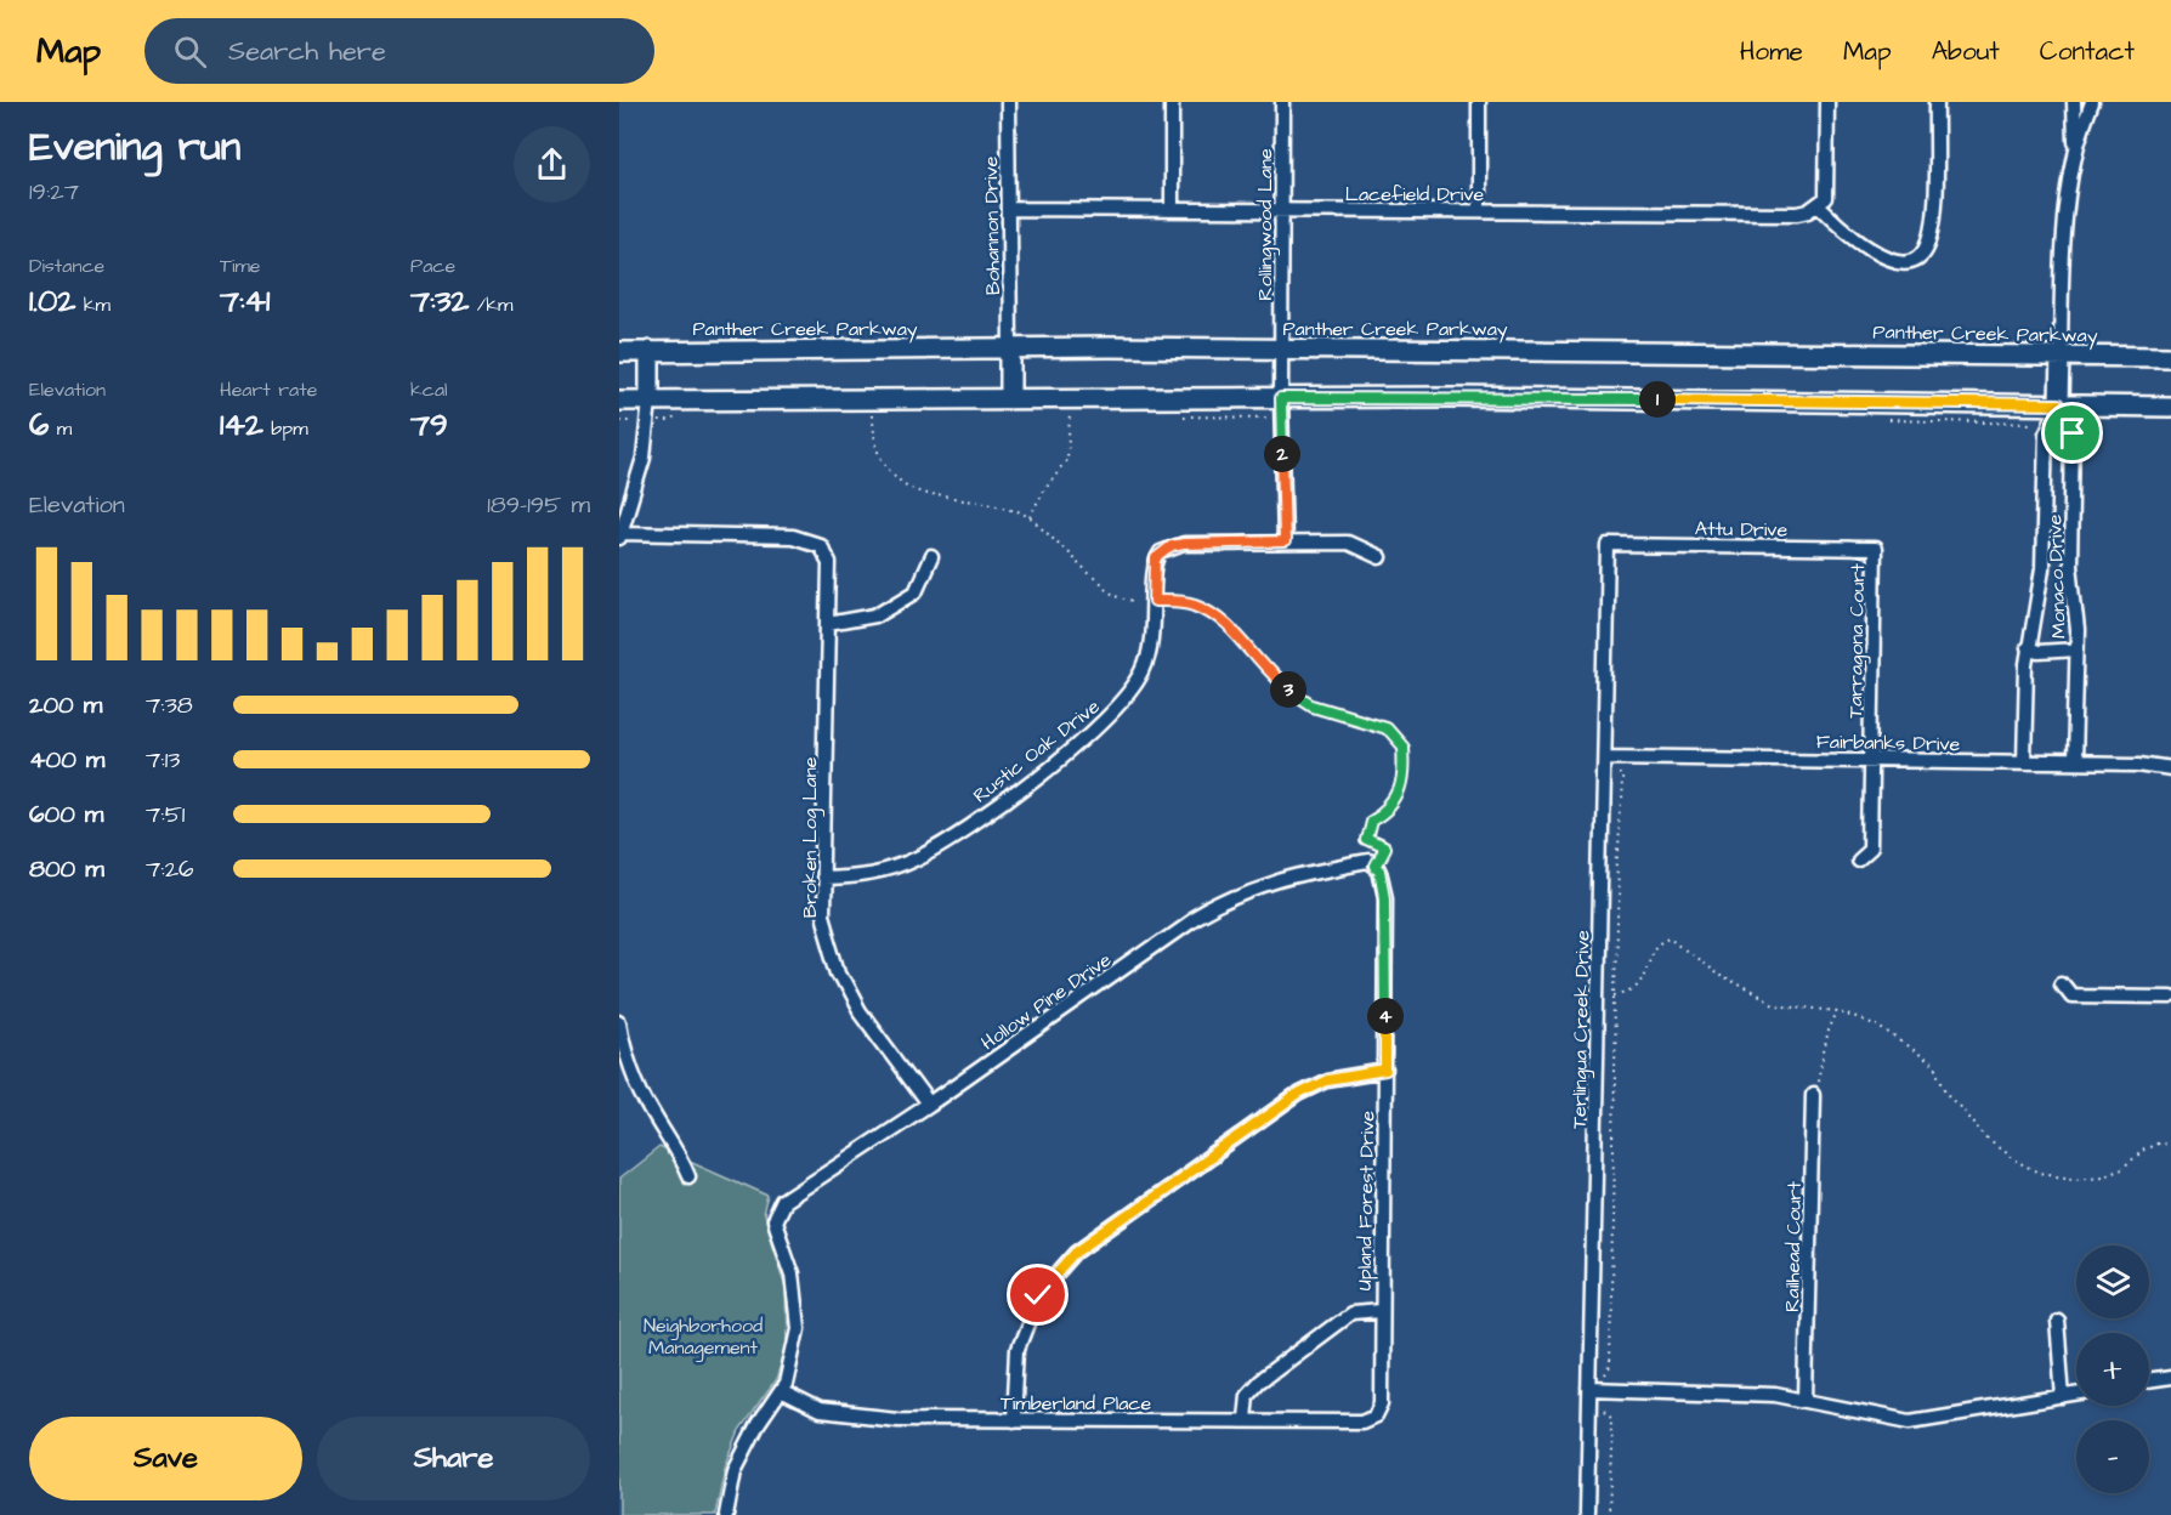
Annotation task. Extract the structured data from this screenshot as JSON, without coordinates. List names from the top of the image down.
{
  "streets": {
    "main road": ["Panther Creek Parkway"],
    "street": [
      "Lacefield Drive",
      "Rollingwood Lane",
      "Bohannon Drive",
      "Attu Drive",
      "Monaco Drive",
      "Tarragona Court",
      "Fairbanks Drive",
      "Rustic Oak Drive",
      "Broken Log Lane",
      "Hollow Pine Drive",
      "Terlingua Creek Drive",
      "Upland Forest Drive",
      "Railhead Court",
      "Timberland Place"
    ]
  },
  "crossings": [
    ["Lacefield Drive", "Rollingwood Lane"],
    ["Lacefield Drive", "Bohannon Drive"],
    ["Rollingwood Lane", "Panther Creek Parkway"],
    ["Rollingwood Lane", "Rustic Oak Drive"],
    ["Bohannon Drive", "Panther Creek Parkway"],
    ["Attu Drive", "Tarragona Court"],
    ["Attu Drive", "Terlingua Creek Drive"],
    ["Monaco Drive", "Fairbanks Drive"],
    ["Tarragona Court", "Fairbanks Drive"],
    ["Fairbanks Drive", "Terlingua Creek Drive"],
    ["Rustic Oak Drive", "Broken Log Lane"],
    ["Broken Log Lane", "Hollow Pine Drive"],
    ["Hollow Pine Drive", "Upland Forest Drive"],
    ["Hollow Pine Drive", "Timberland Place"],
    ["Upland Forest Drive", "Timberland Place"]
  ],
  "parks": ["Neighborhood Management"],
  "page": {
    "header": "Map",
    "search": "Search here",
    "nav": [
      "Home",
      "Map",
      "About",
      "Contact"
    ],
    "heading": ["Evening run", "19:27"],
    "stats": [
      ["Distance", "1.02 km"],
      ["Time", "7:41"],
      ["Pace", "7:32 /km"],
      ["Elevation", "6 m"],
      ["Heart rate", "142 bpm"],
      ["kcal", "79"]
    ],
    "pins": [
      "1",
      "2",
      "3",
      "4"
    ],
    "chart": ["Elevation", "189–195 m"],
    "list": [
      {
        "name": "200 m",
        "note": "7:38"
      },
      {
        "name": "400 m",
        "note": "7:13"
      },
      {
        "name": "600 m",
        "note": "7:51"
      },
      {
        "name": "800 m",
        "note": "7:26"
      }
    ],
    "map_buttons": ["+", "−"],
    "buttons": ["Save", "Share"]
  }
}
